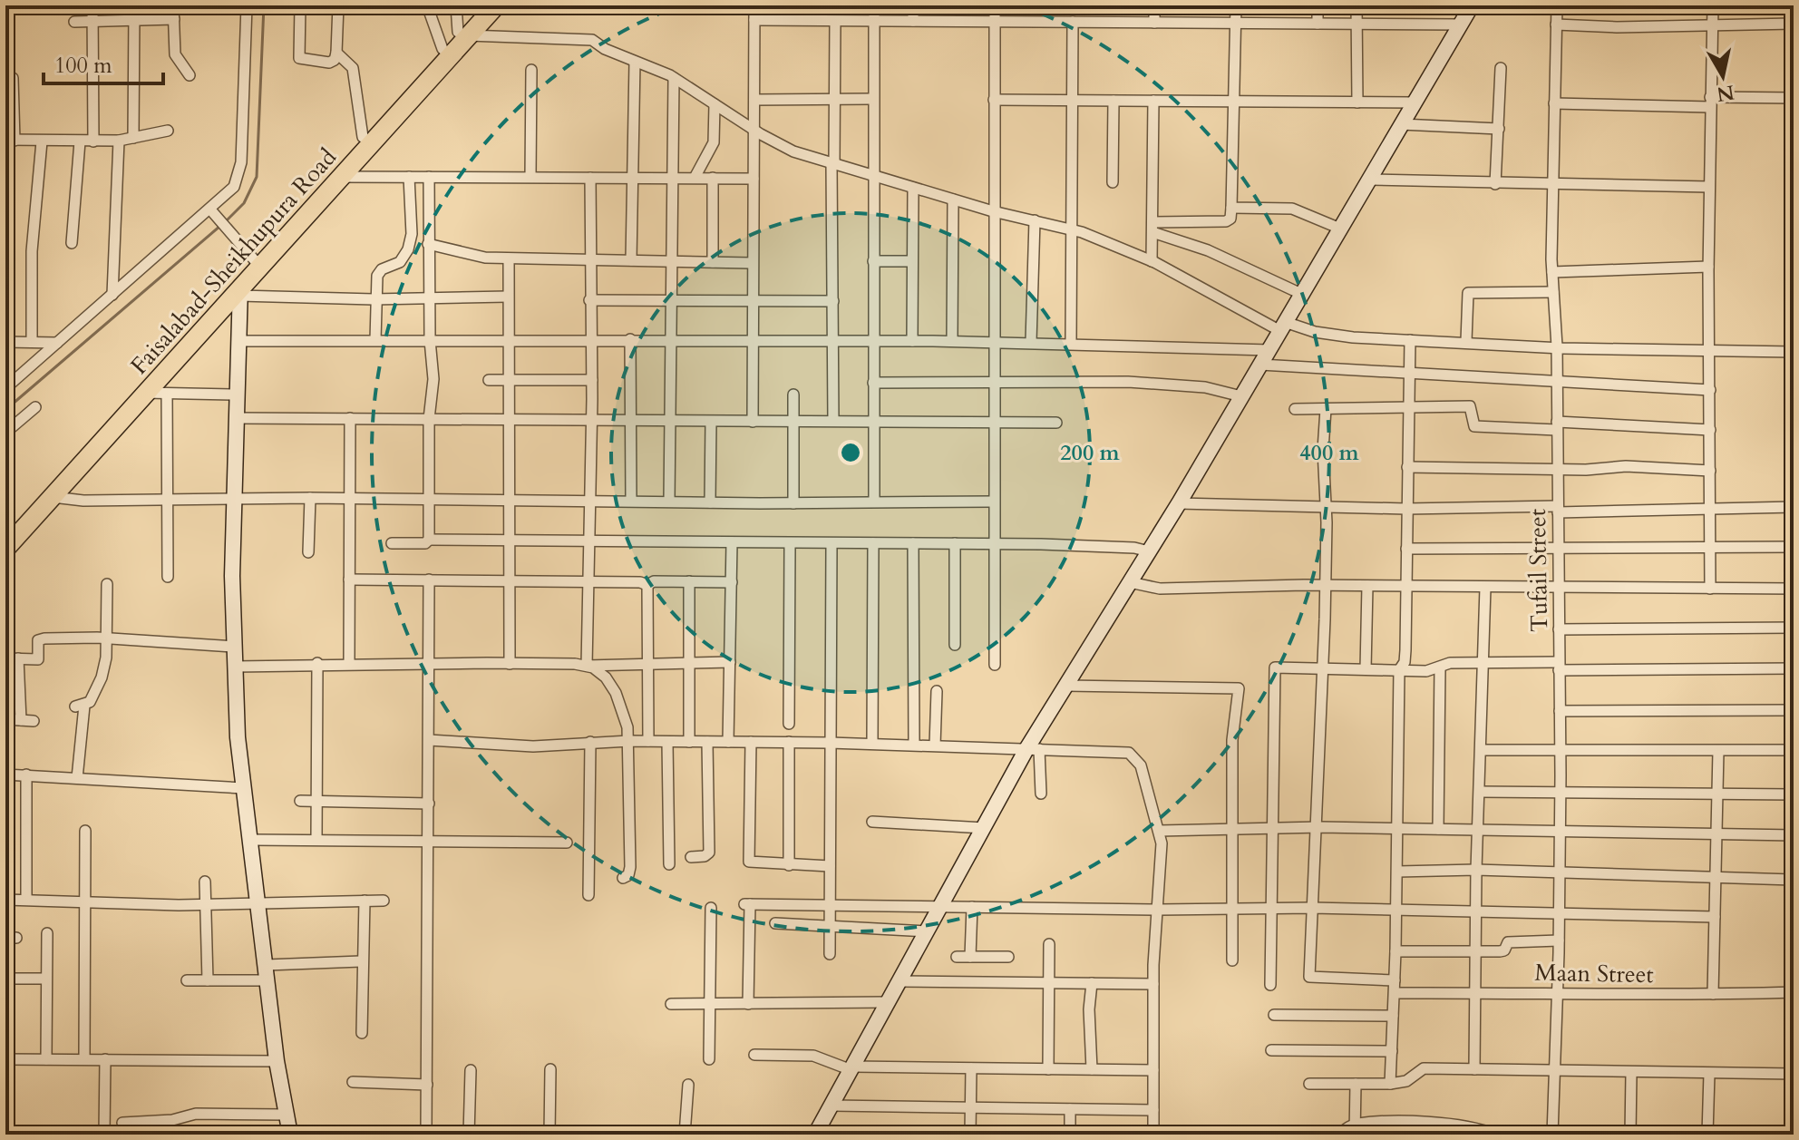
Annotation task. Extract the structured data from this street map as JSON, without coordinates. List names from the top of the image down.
{
  "streets": {
    "highway": ["Faisalabad-Sheikhupura Road"],
    "street": ["Tufail Street", "Maan Street"]
  },
  "crossings": [
    ["Tufail Street", "Maan Street"]
  ],
  "scale_bar": "100 m",
  "north": "bottom",
  "rings": ["200 m", "400 m"]
}
